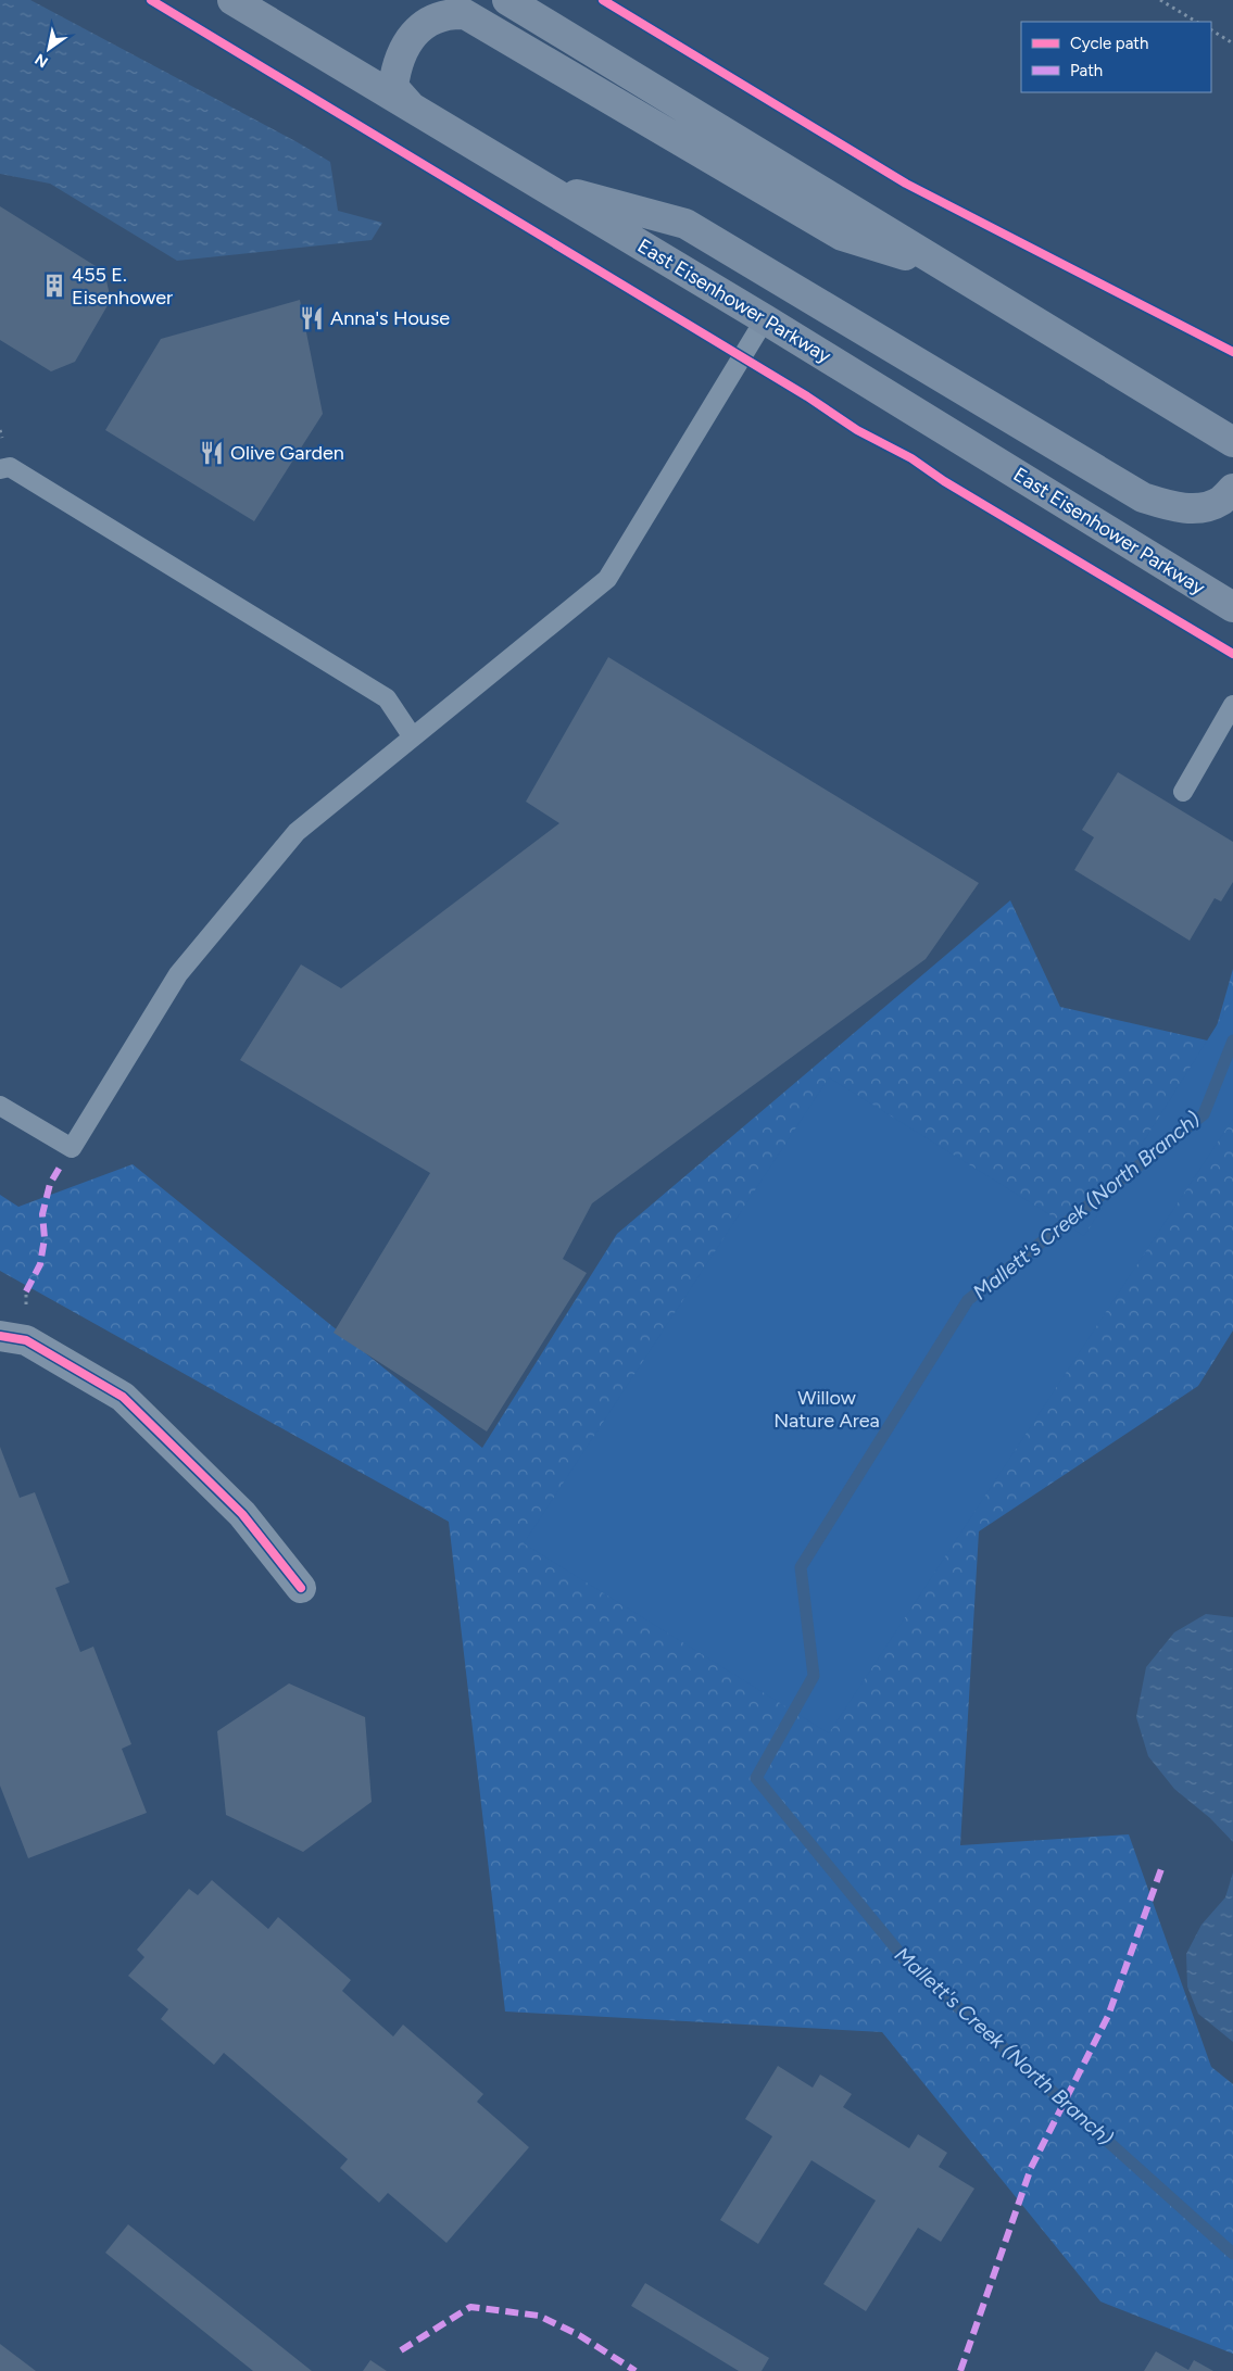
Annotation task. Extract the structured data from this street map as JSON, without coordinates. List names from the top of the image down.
{
  "streets": {
    "main road": ["East Eisenhower Parkway"]
  },
  "water": ["Mallett's Creek (North Branch)"],
  "parks": ["Willow Nature Area"],
  "places": {
    "building": ["455 E. Eisenhower"],
    "restaurant": ["Anna's House", "Olive Garden"]
  },
  "legend": ["Cycle path", "Path"],
  "north": "bottom left"
}
